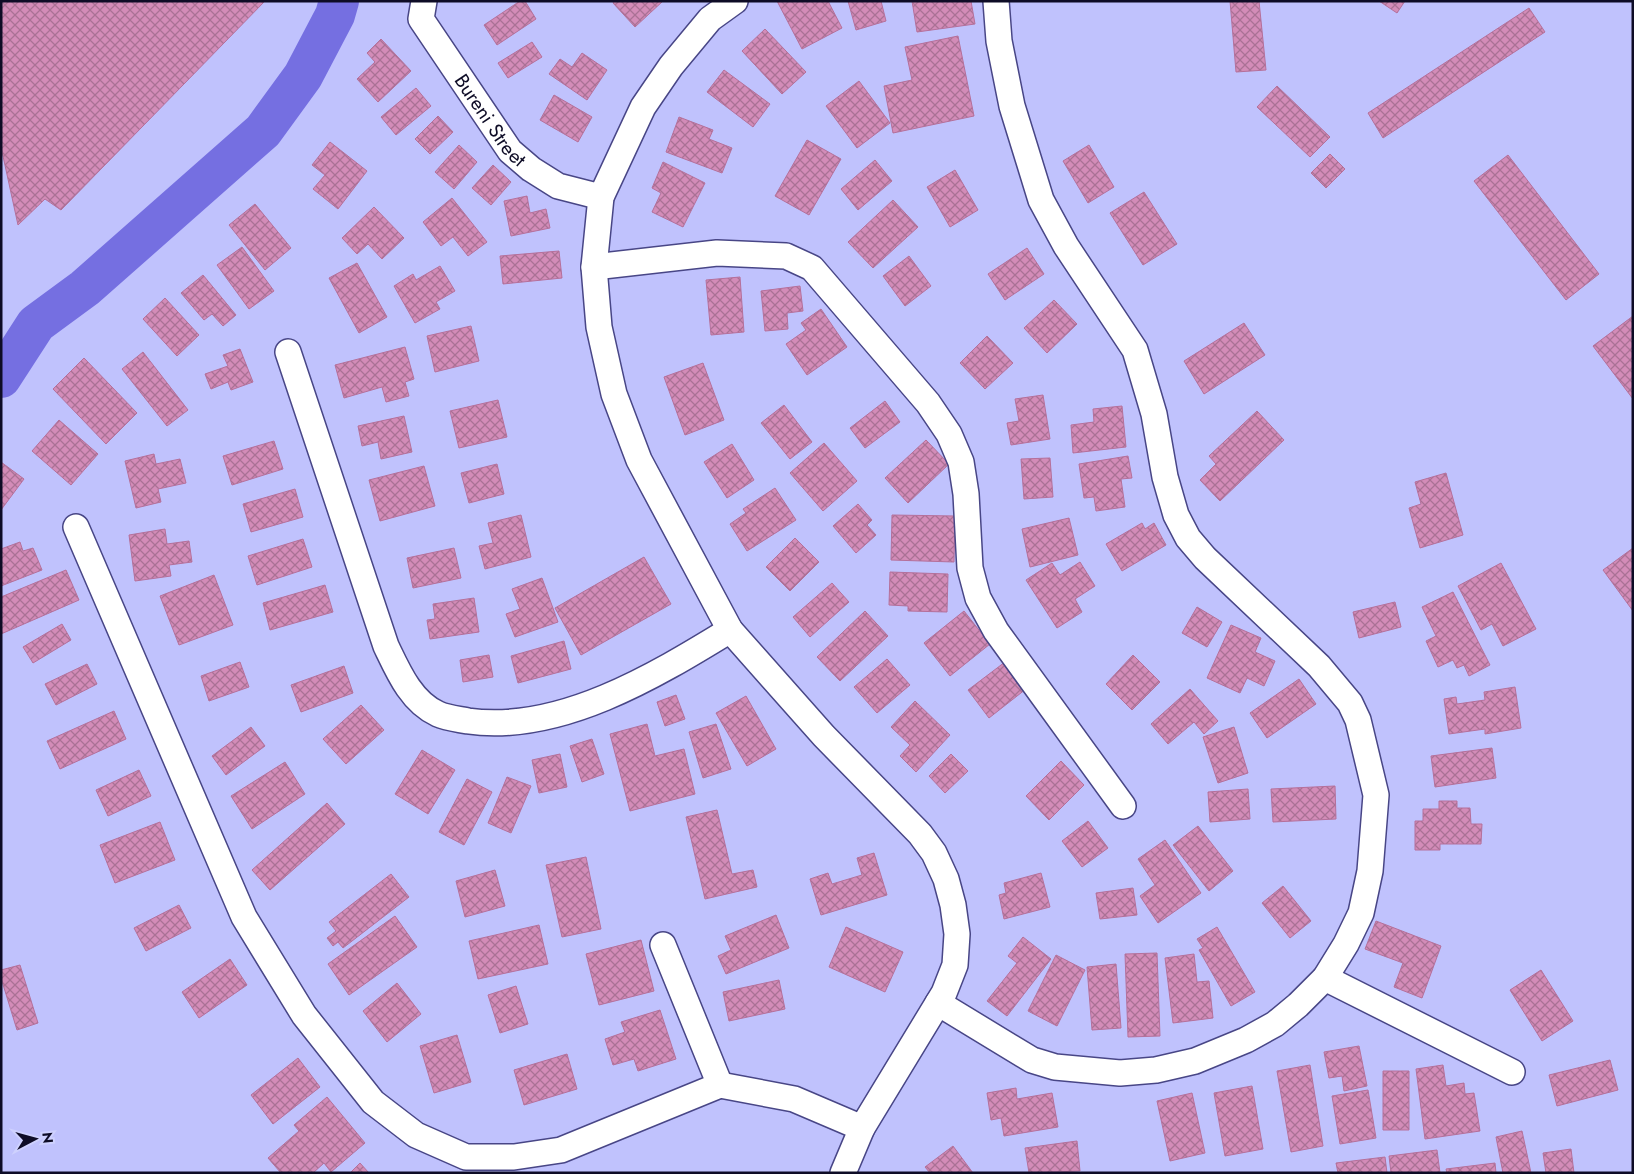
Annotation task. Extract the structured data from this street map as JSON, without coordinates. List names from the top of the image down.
{
  "streets": {
    "street": ["Bureni Street"]
  },
  "north": "right"
}
